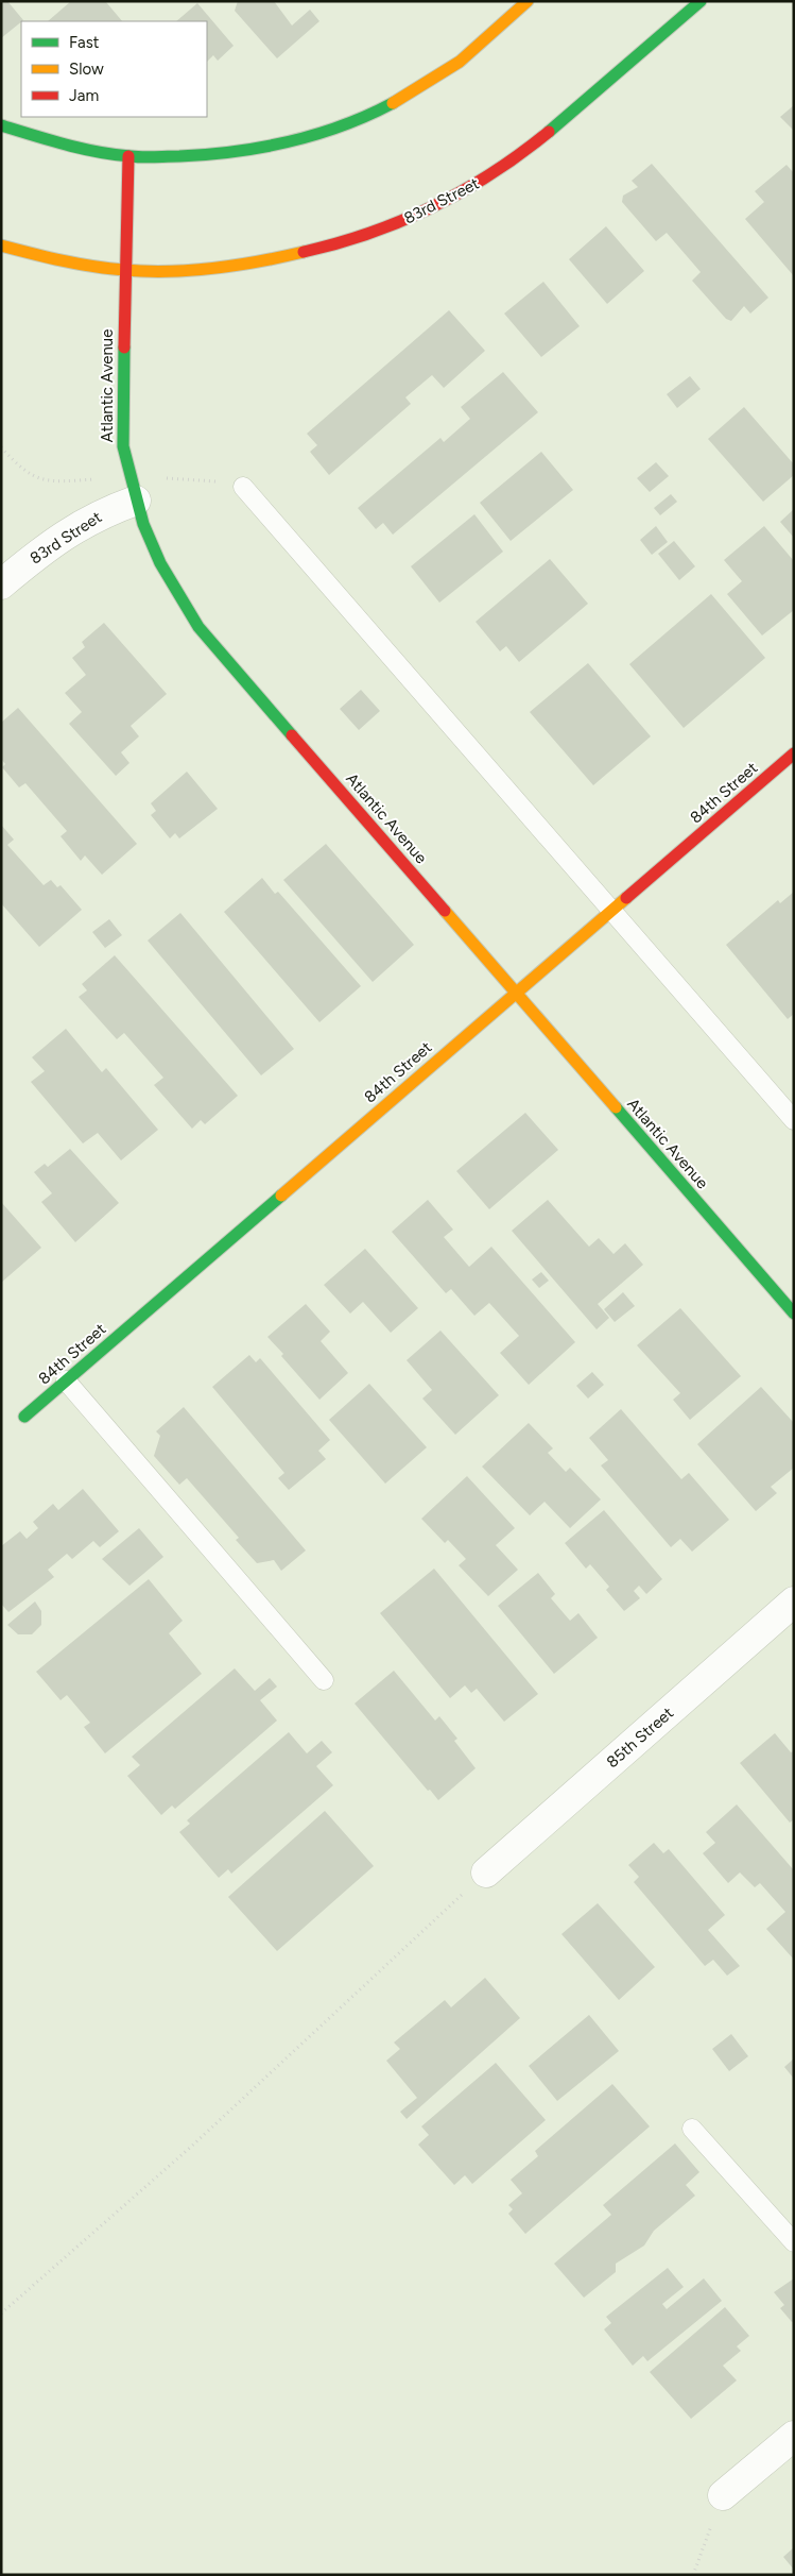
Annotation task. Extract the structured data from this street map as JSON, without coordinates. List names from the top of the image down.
{
  "streets": {
    "main road": ["83rd Street", "Atlantic Avenue", "84th Street"],
    "street": ["85th Street"]
  },
  "crossings": [
    ["83rd Street", "Atlantic Avenue"],
    ["Atlantic Avenue", "84th Street"]
  ],
  "legend": ["Fast", "Slow", "Jam"]
}
